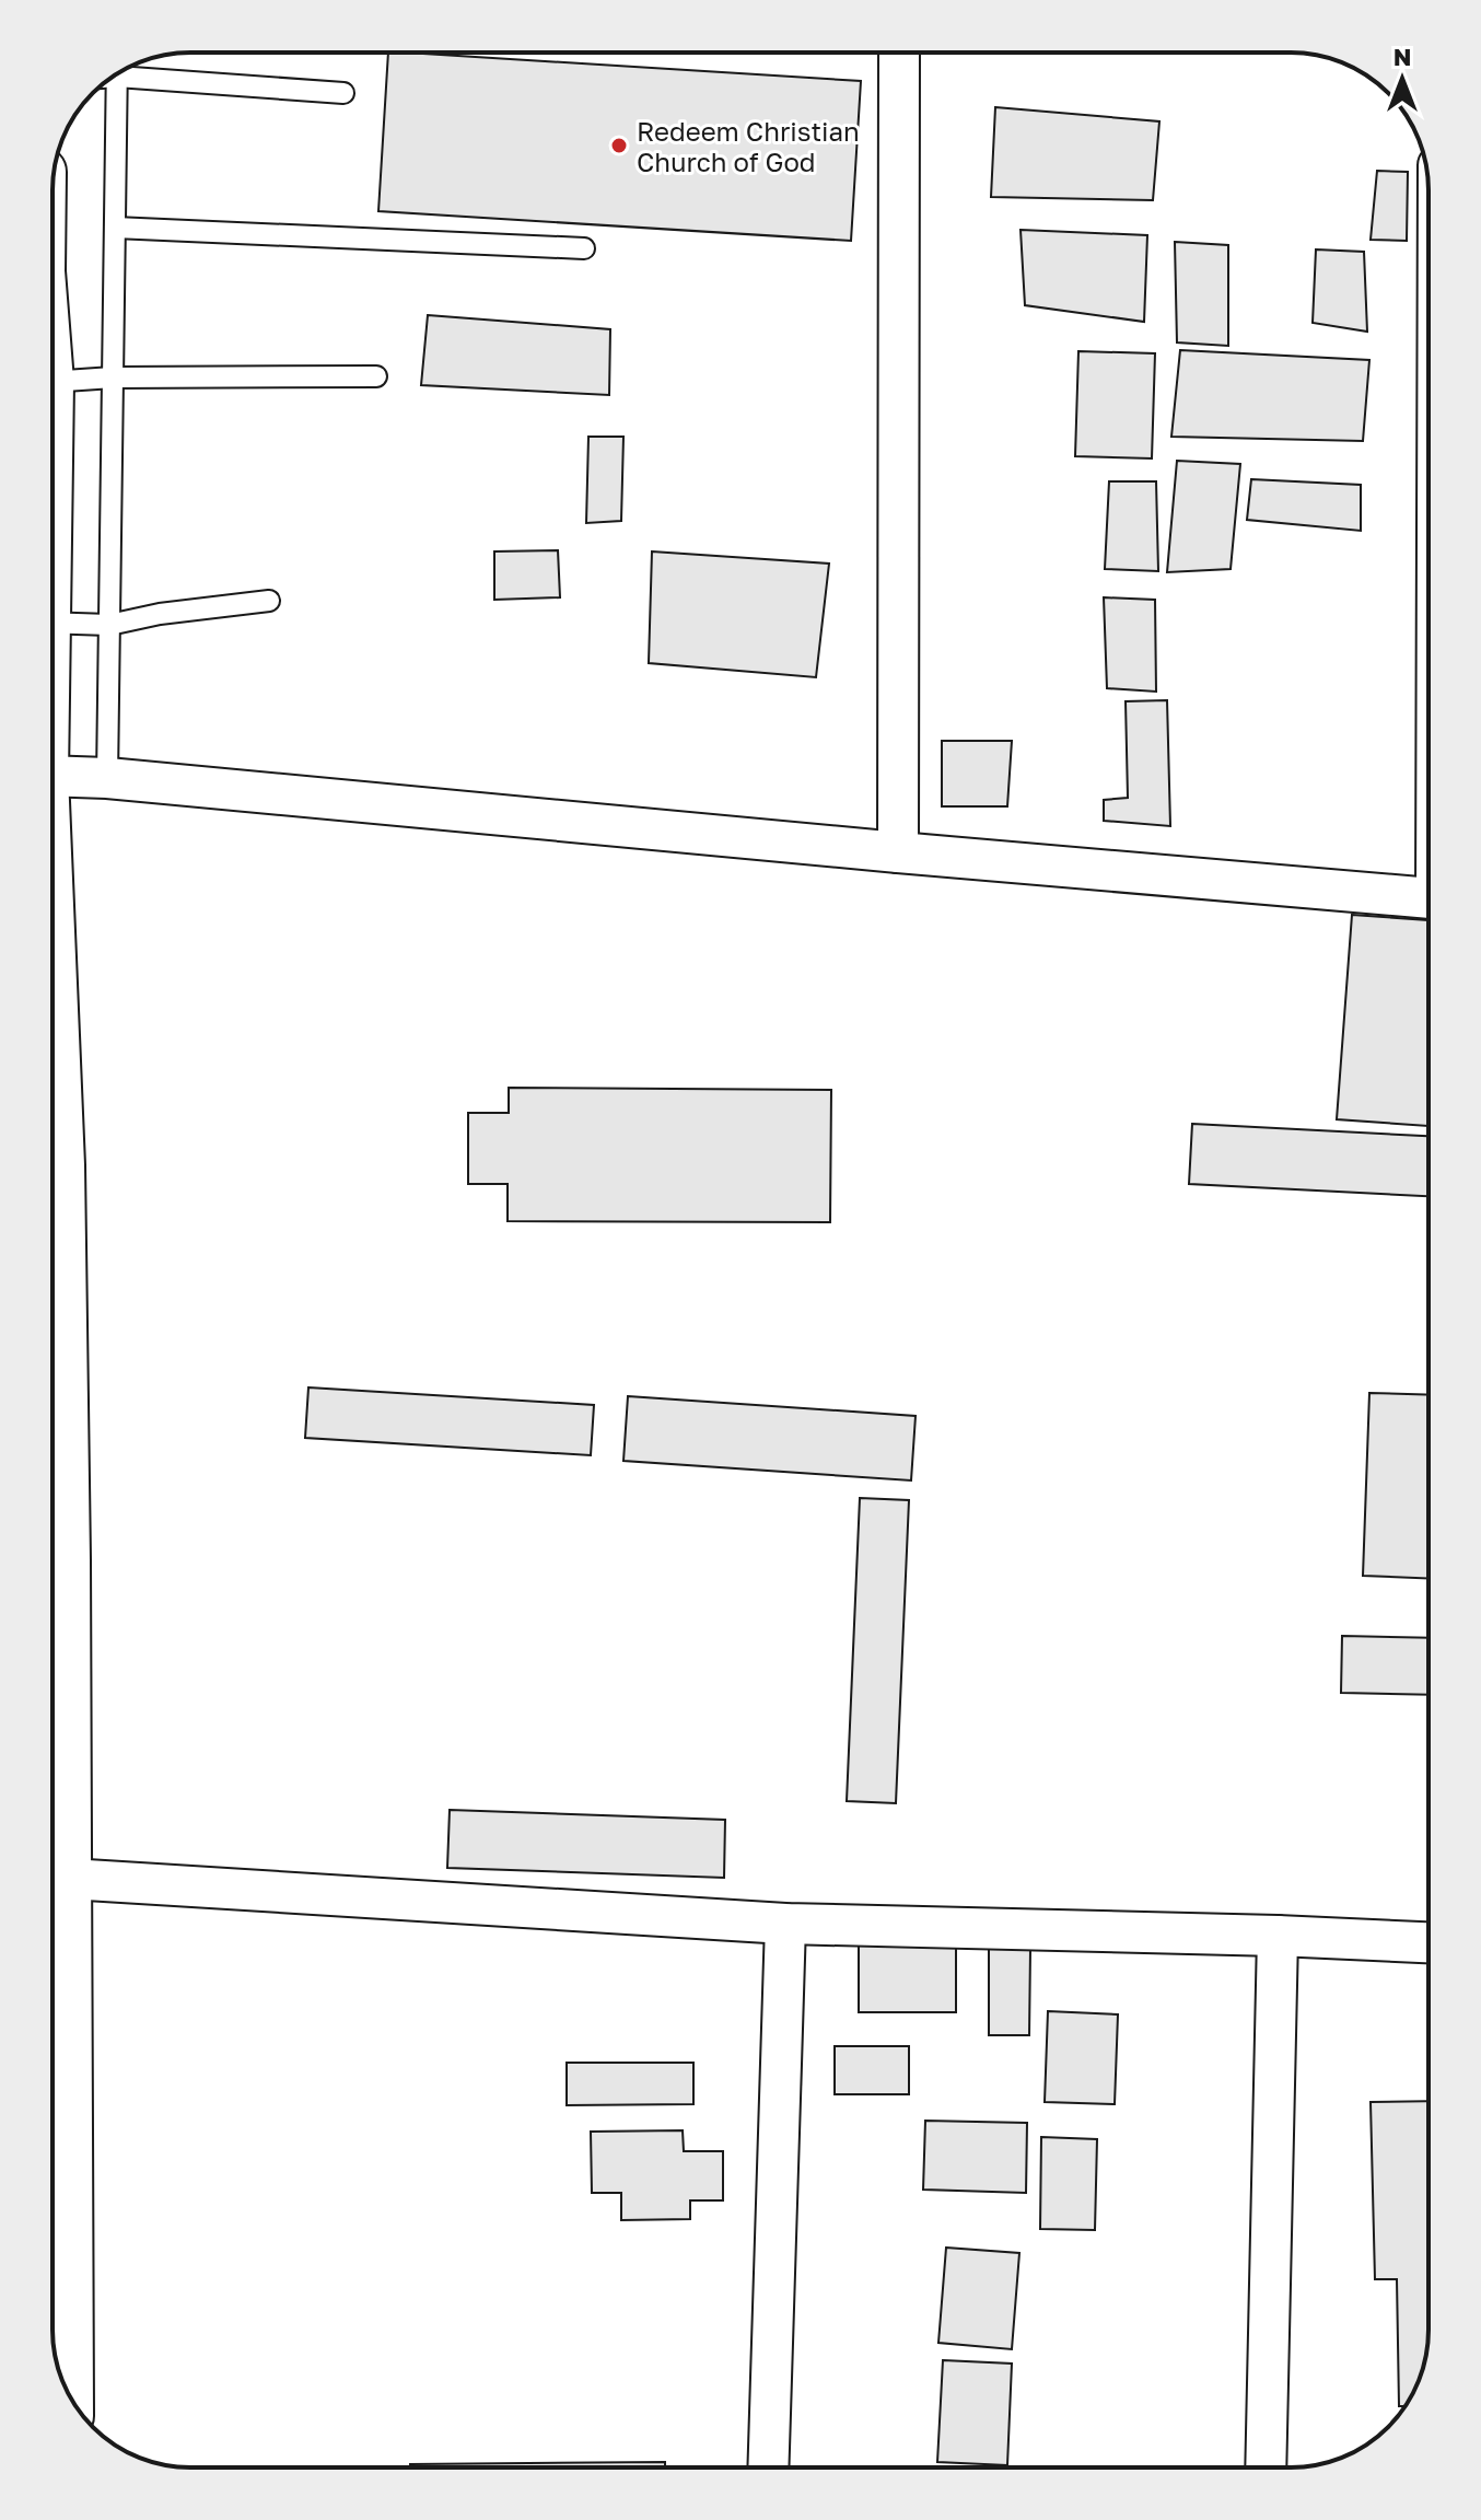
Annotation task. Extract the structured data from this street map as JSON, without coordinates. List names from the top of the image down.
{
  "places": ["Redeem Christian Church of God"],
  "north": "top"
}
